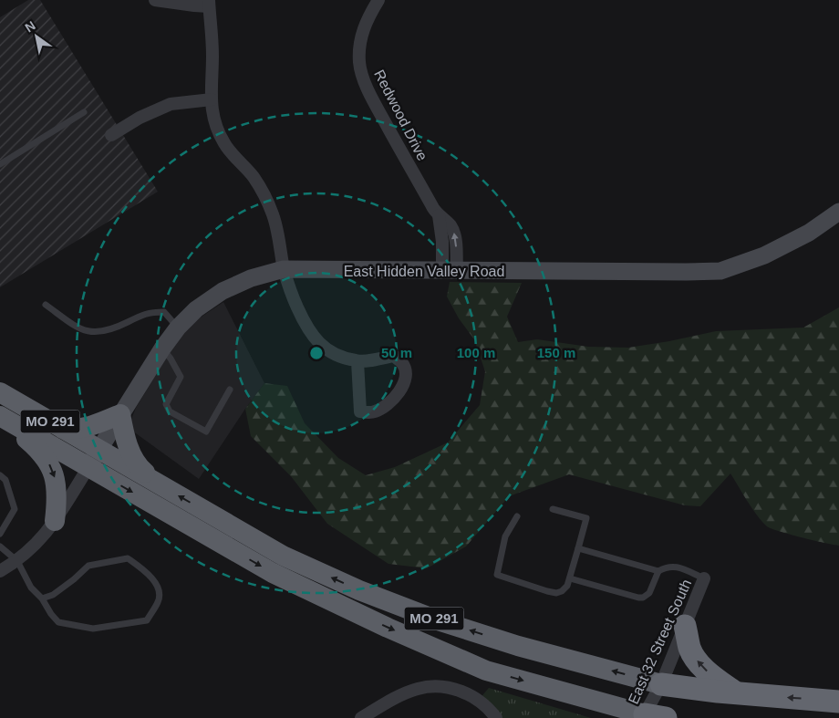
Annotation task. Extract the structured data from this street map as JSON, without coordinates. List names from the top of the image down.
{
  "streets": {
    "highway": ["MO 291"],
    "main road": ["East Hidden Valley Road"],
    "street": ["Redwood Drive", "East 32 Street South"]
  },
  "crossings": [
    ["Redwood Drive", "East Hidden Valley Road"],
    ["East Hidden Valley Road", "MO 291"],
    ["MO 291", "East 32 Street South"]
  ],
  "north": "top left",
  "rings": ["50 m", "100 m", "150 m"]
}
